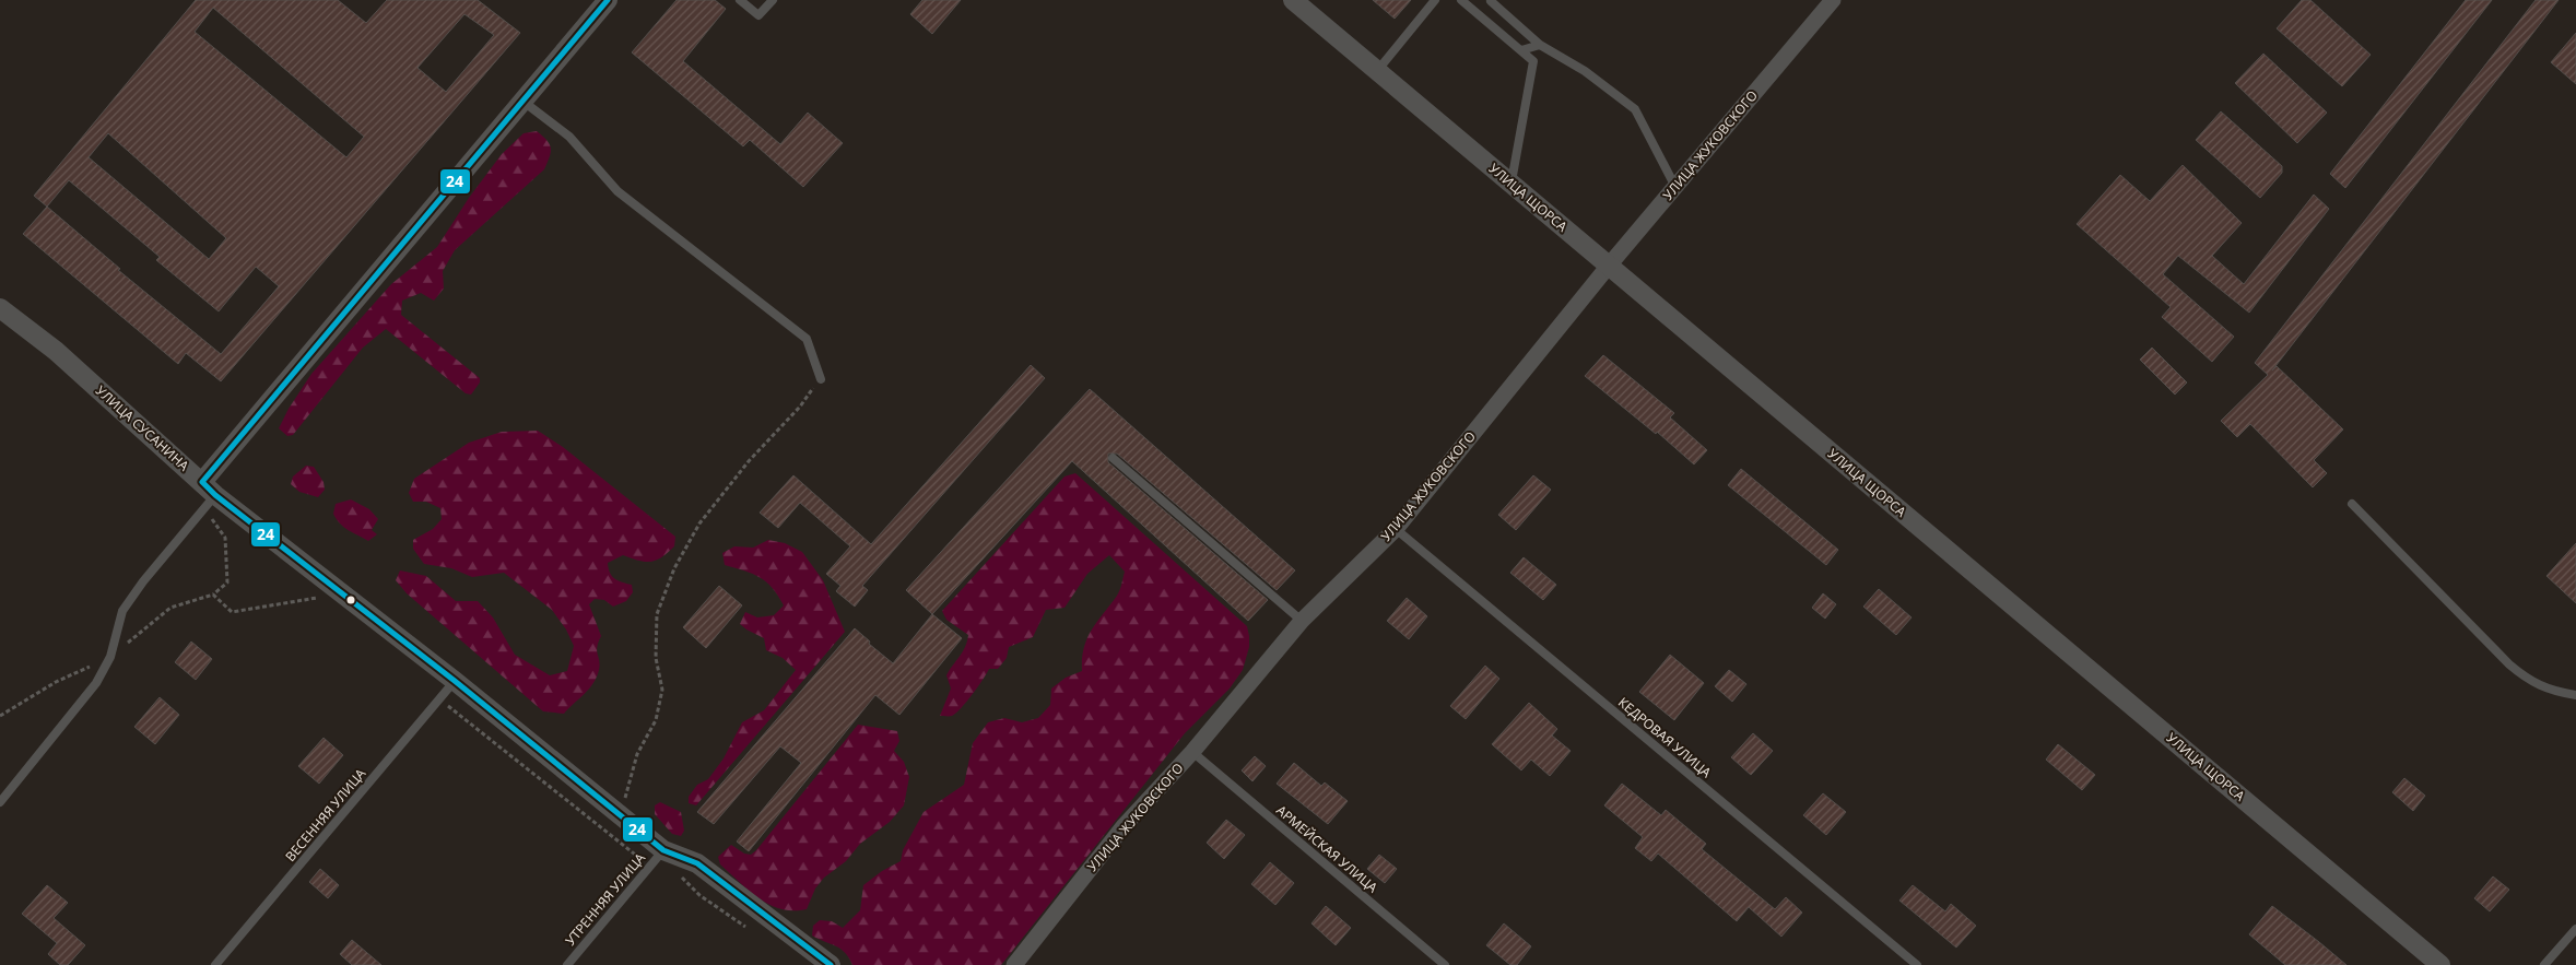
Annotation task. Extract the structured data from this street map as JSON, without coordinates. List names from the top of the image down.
{
  "streets": {
    "street": ["УЛИЦА ЖУКОВСКОГО", "УЛИЦА ЩОРСА", "УЛИЦА СУСАНИНА"],
    "lane": [
      "КЕДРОВАЯ УЛИЦА",
      "ВЕСЕННЯЯ УЛИЦА",
      "АРМЕЙСКАЯ УЛИЦА",
      "УТРЕННЯЯ УЛИЦА"
    ]
  },
  "crossings": [
    ["УЛИЦА ЖУКОВСКОГО", "УЛИЦА ЩОРСА"],
    ["УЛИЦА ЖУКОВСКОГО", "КЕДРОВАЯ УЛИЦА"],
    ["УЛИЦА ЖУКОВСКОГО", "АРМЕЙСКАЯ УЛИЦА"],
    ["УЛИЦА СУСАНИНА", "ВЕСЕННЯЯ УЛИЦА"],
    ["УЛИЦА СУСАНИНА", "УТРЕННЯЯ УЛИЦА"]
  ],
  "lines": ["transit line 24"]
}
